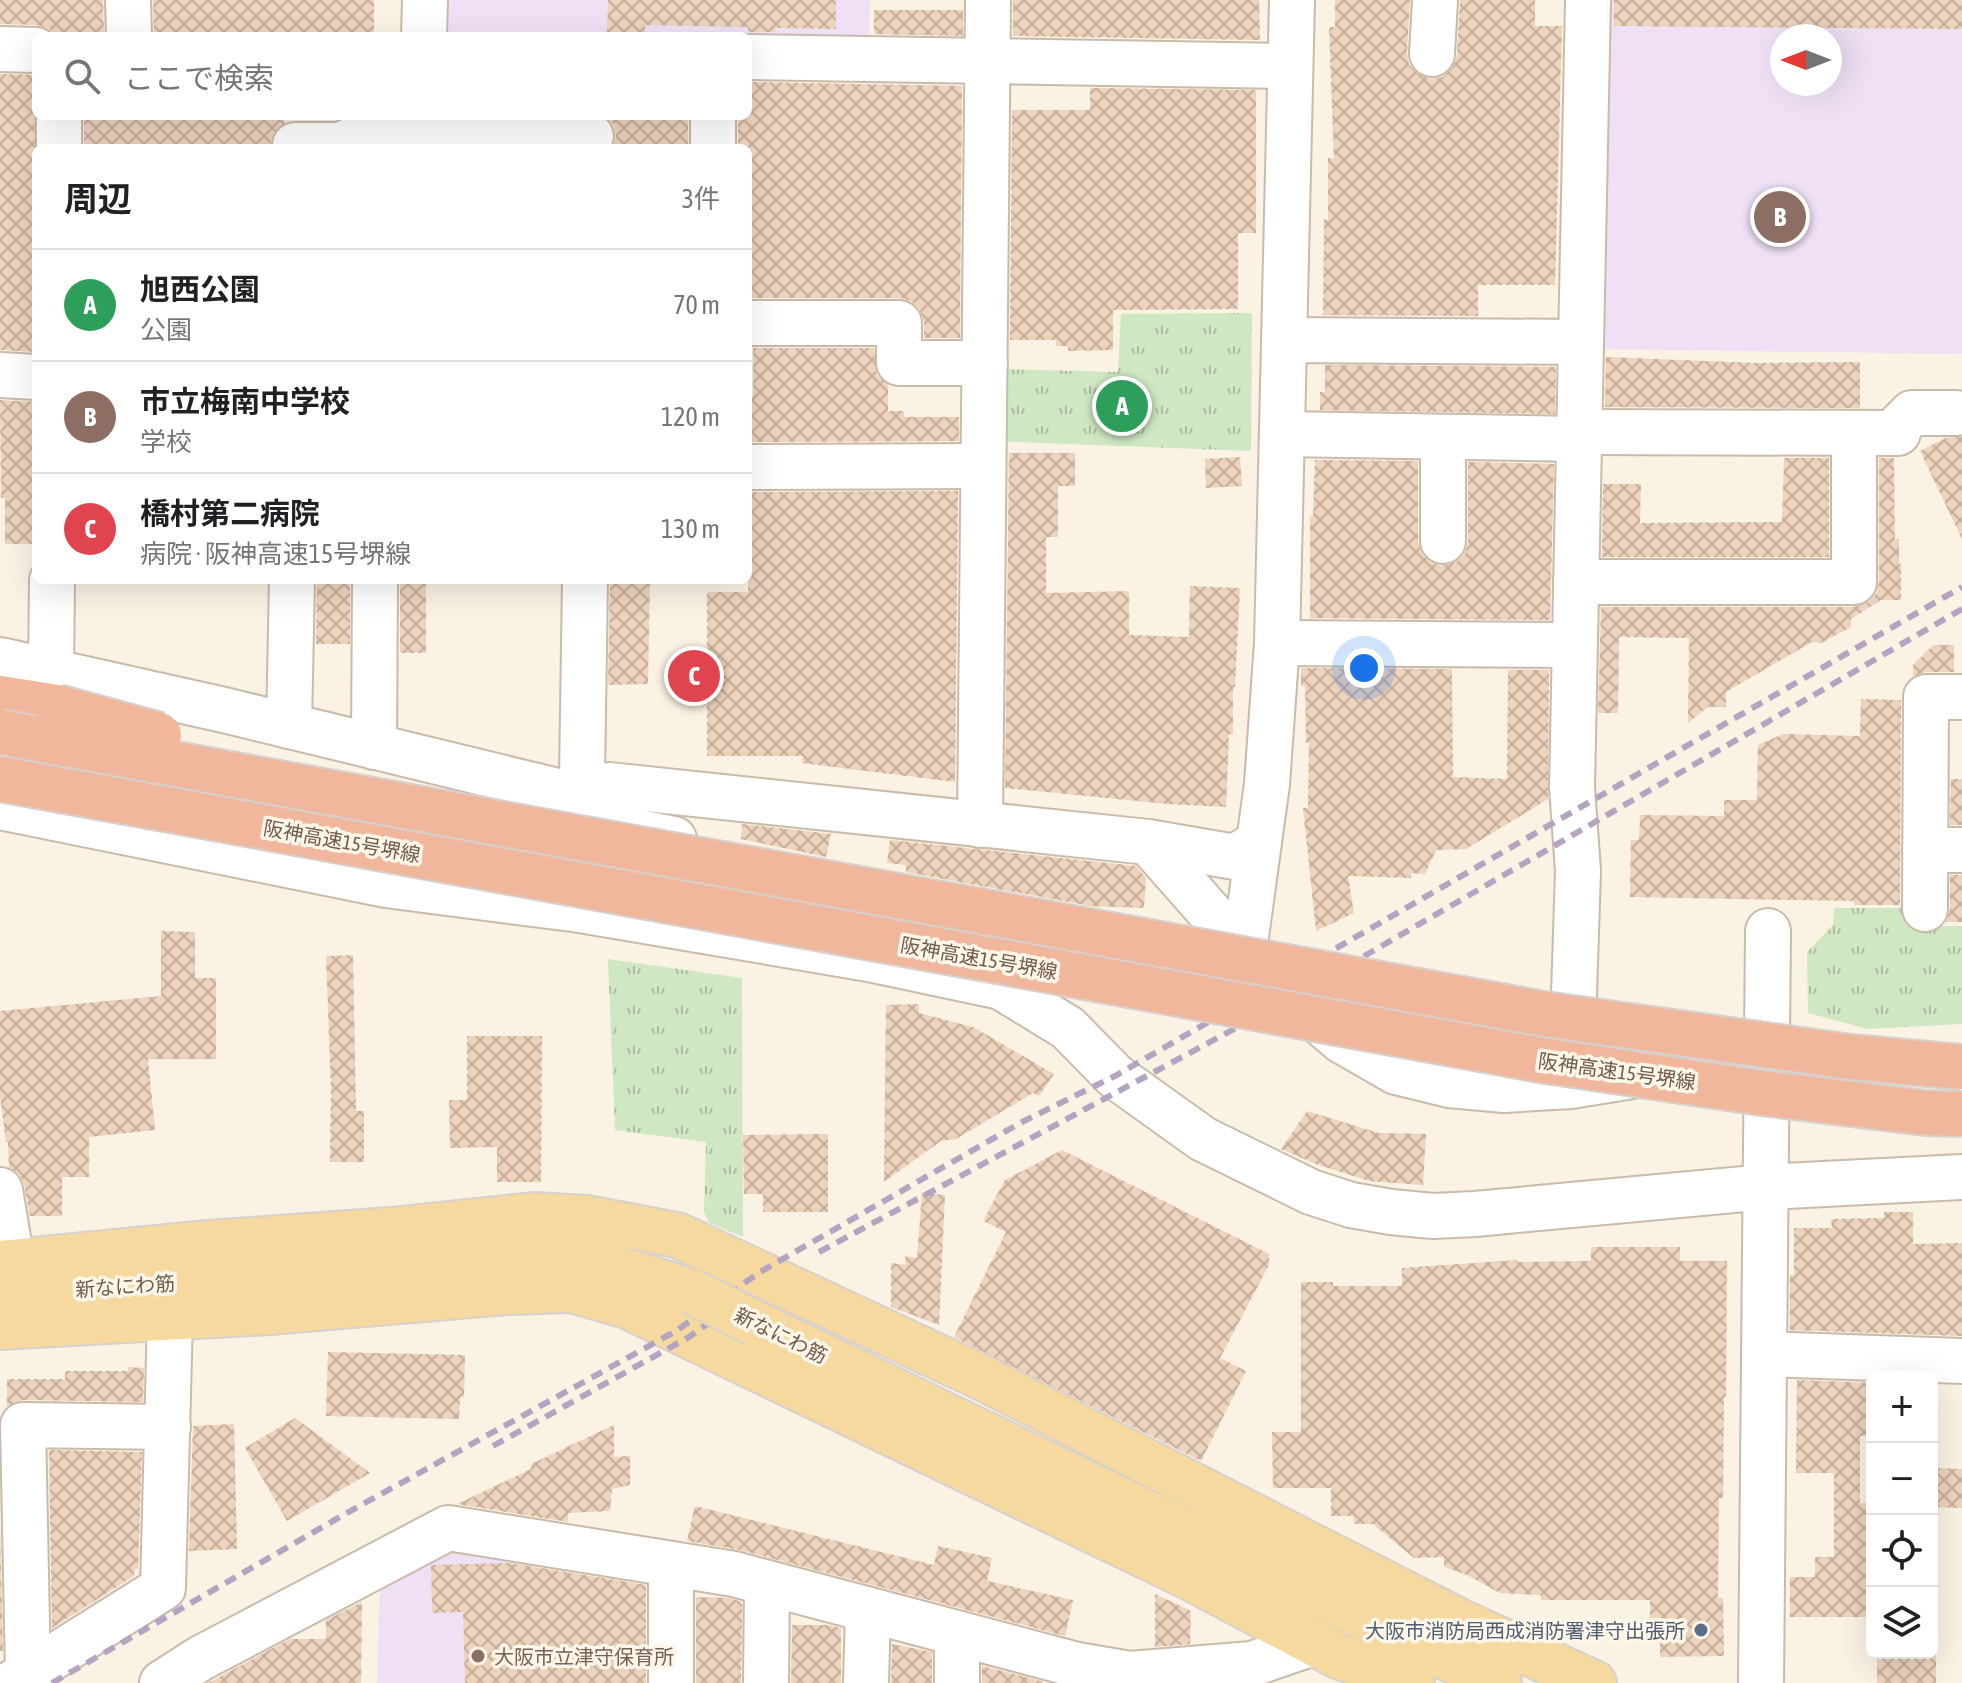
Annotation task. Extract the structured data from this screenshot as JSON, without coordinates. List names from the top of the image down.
{
  "streets": {
    "highway": ["阪神高速15号堺線"],
    "main road": ["新なにわ筋"]
  },
  "places": ["大阪市消防局西成消防署津守出張所", "大阪市立津守保育所"],
  "north": "left",
  "page": {
    "search": "ここで検索",
    "heading": ["周辺", "3件"],
    "pins": ["B", "A", "C"],
    "list": [
      {
        "mark": "A",
        "name": "旭西公園",
        "note": "公園",
        "value": "70 m"
      },
      {
        "mark": "B",
        "name": "市立梅南中学校",
        "note": "学校",
        "value": "120 m"
      },
      {
        "mark": "C",
        "name": "橋村第二病院",
        "note": "病院 · 阪神高速15号堺線",
        "value": "130 m"
      }
    ],
    "map_buttons": ["+", "−"]
  }
}
